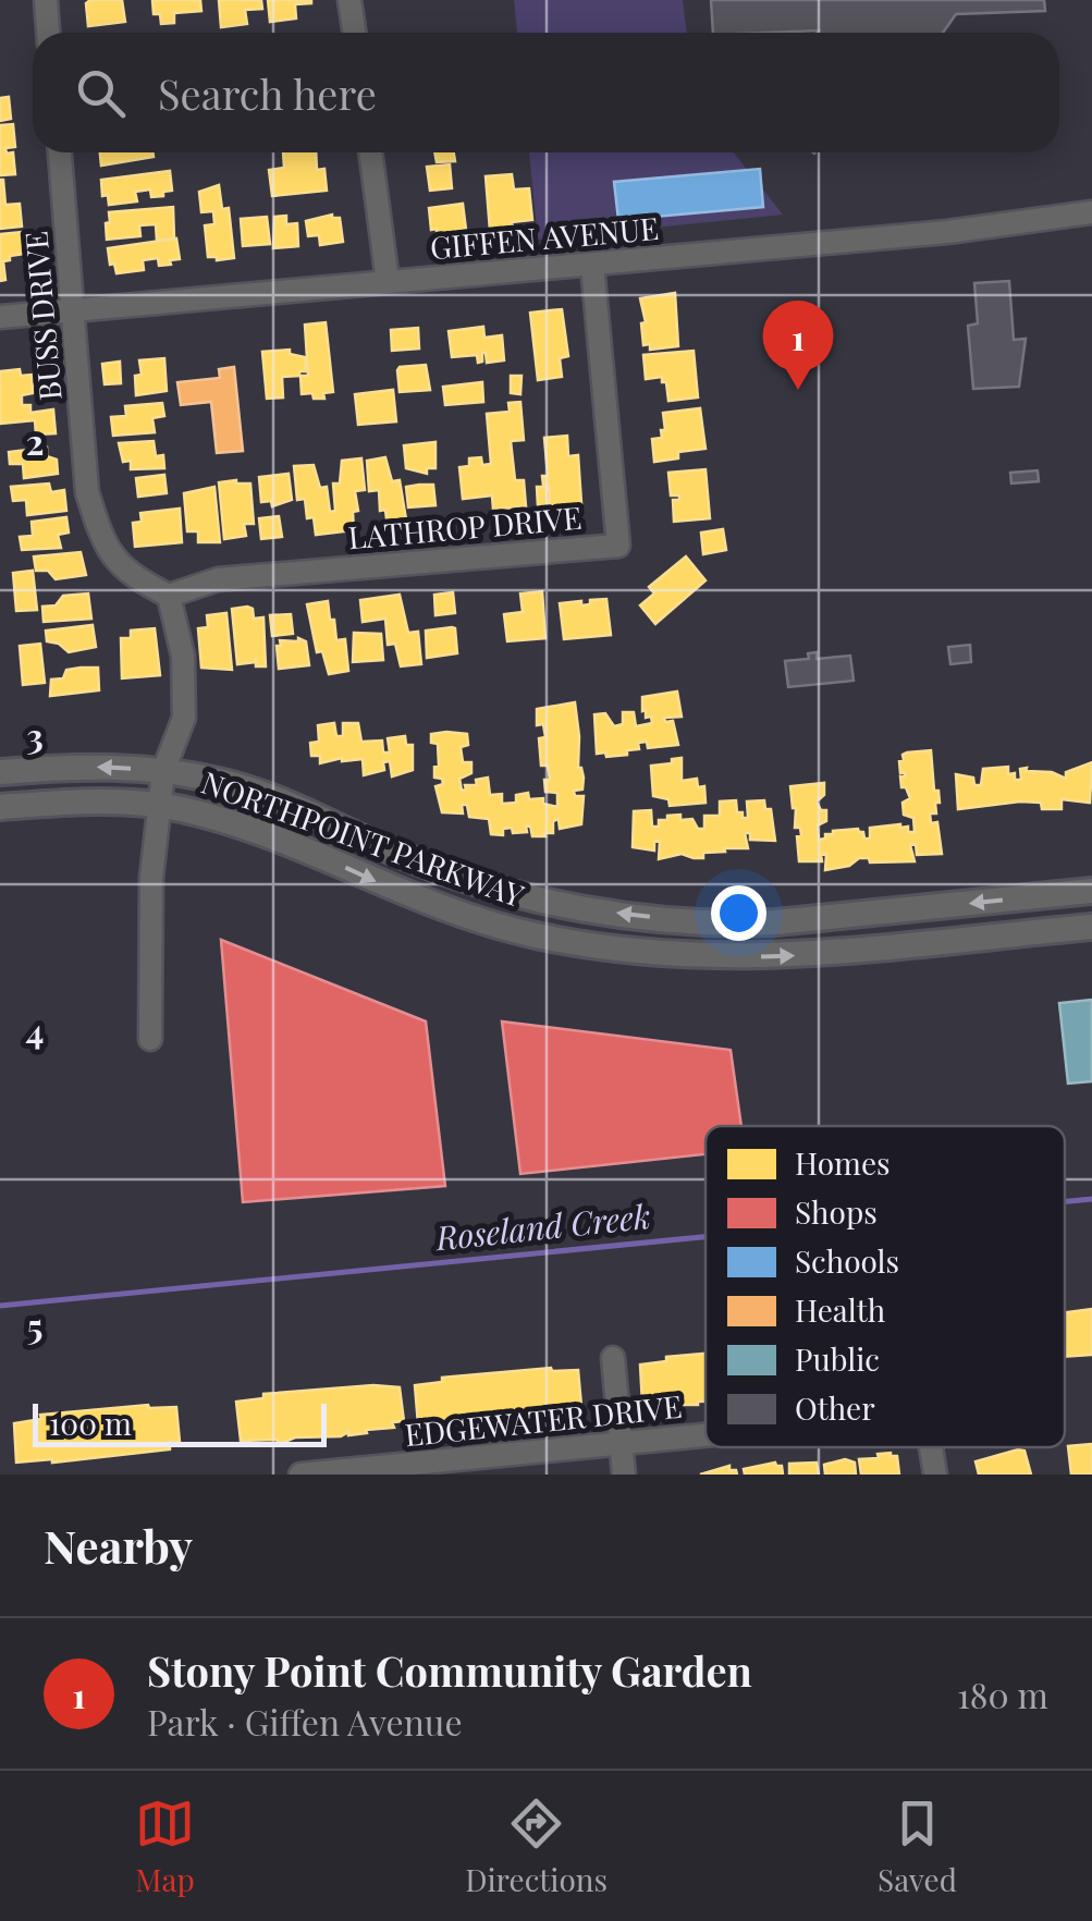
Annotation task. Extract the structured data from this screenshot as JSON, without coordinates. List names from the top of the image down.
{
  "streets": {
    "street": [
      "GIFFEN AVENUE",
      "BUSS DRIVE",
      "LATHROP DRIVE",
      "NORTHPOINT PARKWAY",
      "EDGEWATER DRIVE"
    ]
  },
  "crossings": [
    ["GIFFEN AVENUE", "BUSS DRIVE"],
    ["GIFFEN AVENUE", "LATHROP DRIVE"],
    ["BUSS DRIVE", "LATHROP DRIVE"]
  ],
  "water": ["Roseland Creek"],
  "legend": [
    "Homes",
    "Shops",
    "Schools",
    "Health",
    "Public",
    "Other"
  ],
  "scale_bar": "100 m",
  "page": {
    "search": "Search here",
    "pins": "1",
    "scale": "100 m",
    "heading": "Nearby",
    "list": [
      {
        "mark": "1",
        "name": "Stony Point Community Garden",
        "note": "Park · Giffen Avenue",
        "value": "180 m"
      }
    ],
    "nav": ["Map", "Directions", "Saved"]
  },
  "grid": {
    "rows": [
      "2",
      "3",
      "4",
      "5"
    ]
  }
}
